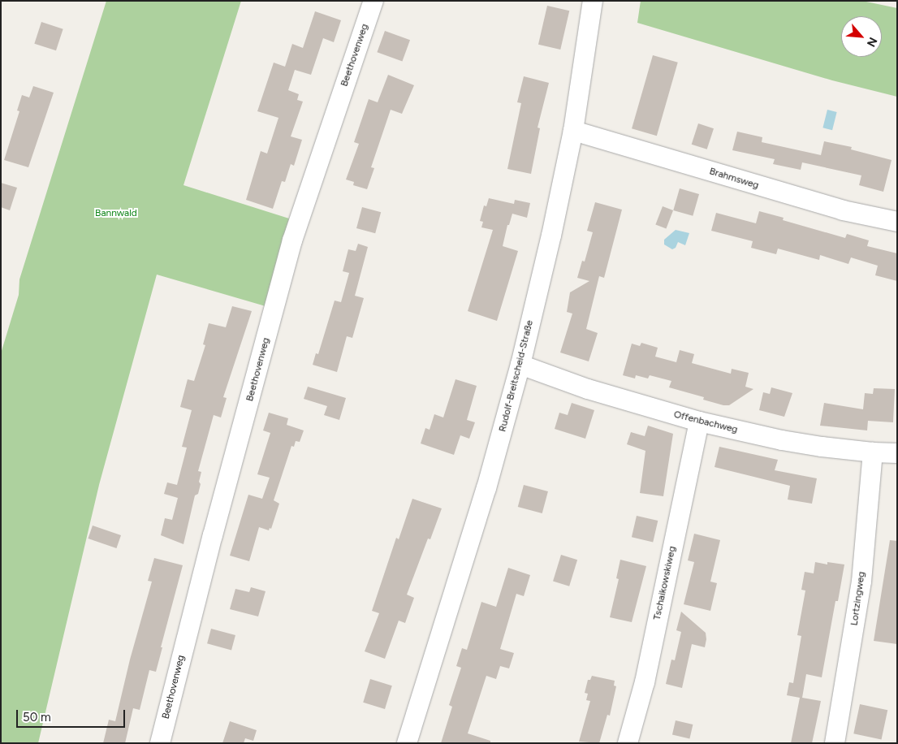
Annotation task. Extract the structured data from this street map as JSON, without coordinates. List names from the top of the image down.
{
  "streets": {
    "street": [
      "Beethovenweg",
      "Brahmsweg",
      "Rudolf-Breitscheid-Straße",
      "Offenbachweg",
      "Tschaikowskiweg",
      "Lortzingweg"
    ]
  },
  "crossings": [
    ["Brahmsweg", "Rudolf-Breitscheid-Straße"],
    ["Rudolf-Breitscheid-Straße", "Offenbachweg"],
    ["Offenbachweg", "Tschaikowskiweg"],
    ["Offenbachweg", "Lortzingweg"]
  ],
  "parks": ["Bannwald"],
  "scale_bar": "50 m",
  "north": "bottom right"
}
